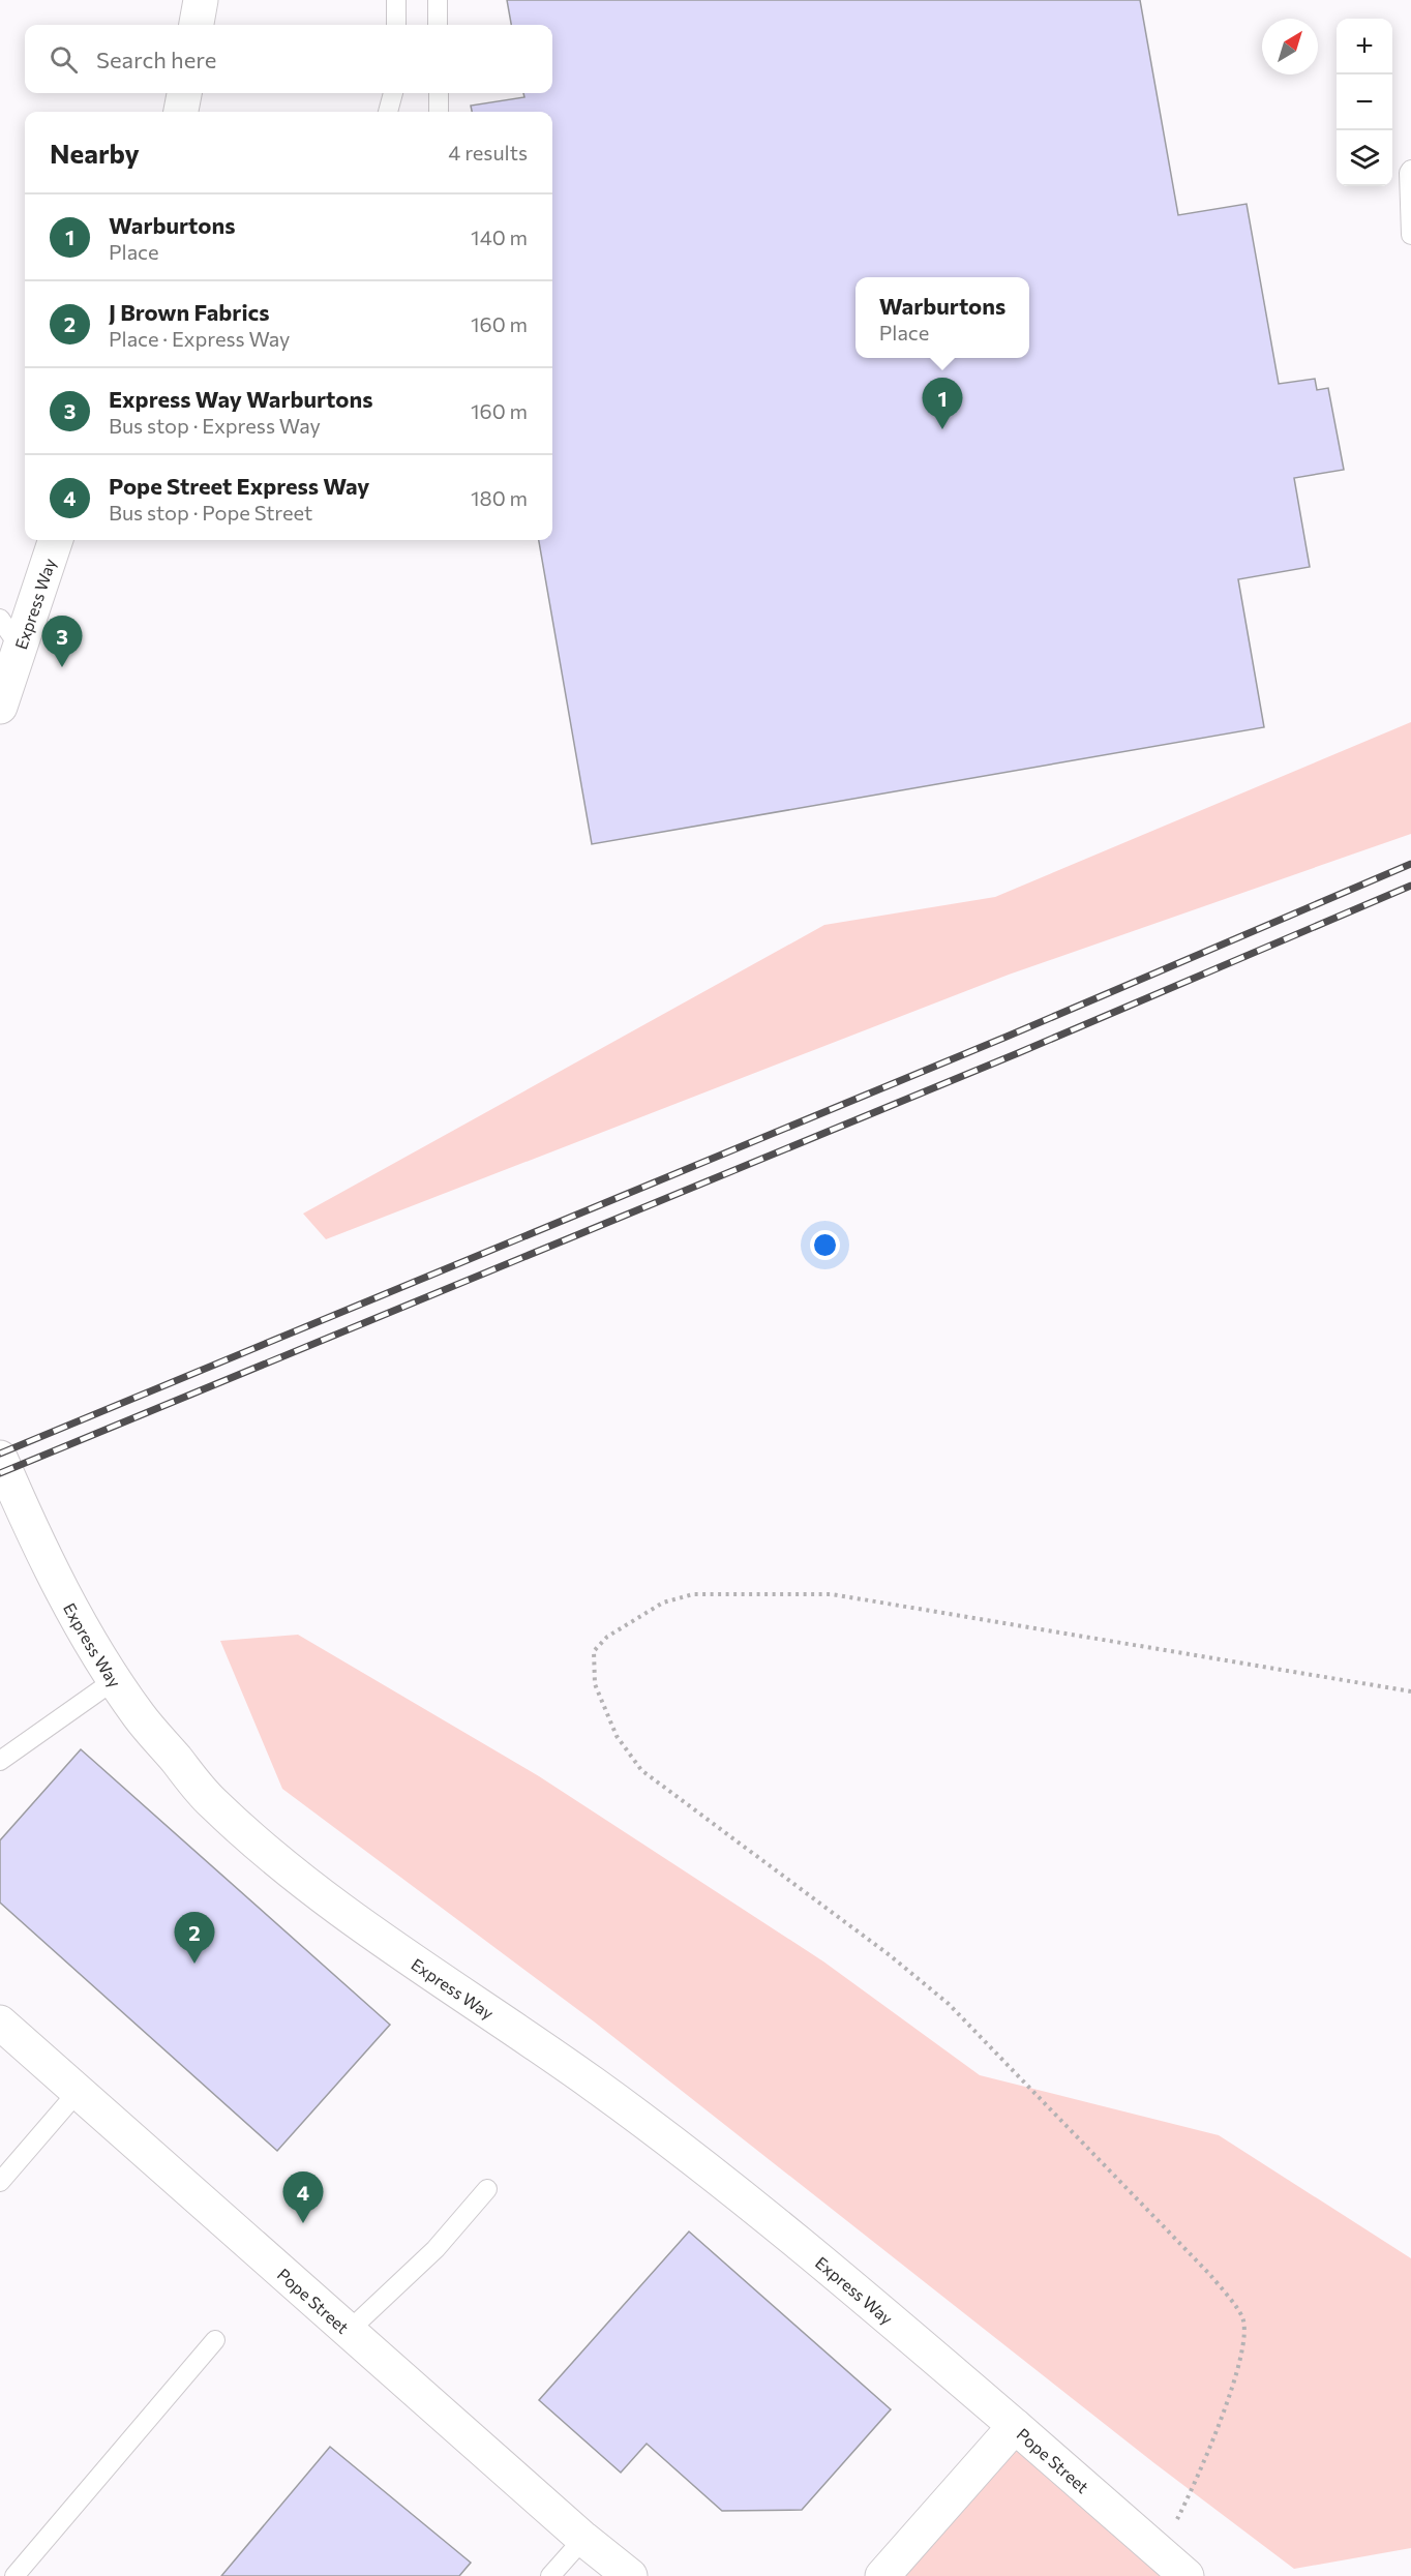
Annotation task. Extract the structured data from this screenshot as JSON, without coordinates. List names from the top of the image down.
{
  "streets": {
    "street": ["Express Way", "Pope Street"]
  },
  "crossings": [
    ["Express Way", "Pope Street"]
  ],
  "north": "top right",
  "page": {
    "map_buttons": ["+", "−"],
    "search": "Search here",
    "heading": ["Nearby", "4 results"],
    "list": [
      {
        "mark": "1",
        "name": "Warburtons",
        "note": "Place",
        "value": "140 m"
      },
      {
        "mark": "2",
        "name": "J Brown Fabrics",
        "note": "Place · Express Way",
        "value": "160 m"
      },
      {
        "mark": "3",
        "name": "Express Way Warburtons",
        "note": "Bus stop · Express Way",
        "value": "160 m"
      },
      {
        "mark": "4",
        "name": "Pope Street Express Way",
        "note": "Bus stop · Pope Street",
        "value": "180 m"
      }
    ],
    "popup": ["Warburtons", "Place"],
    "pins": [
      "1",
      "3",
      "2",
      "4"
    ]
  }
}
